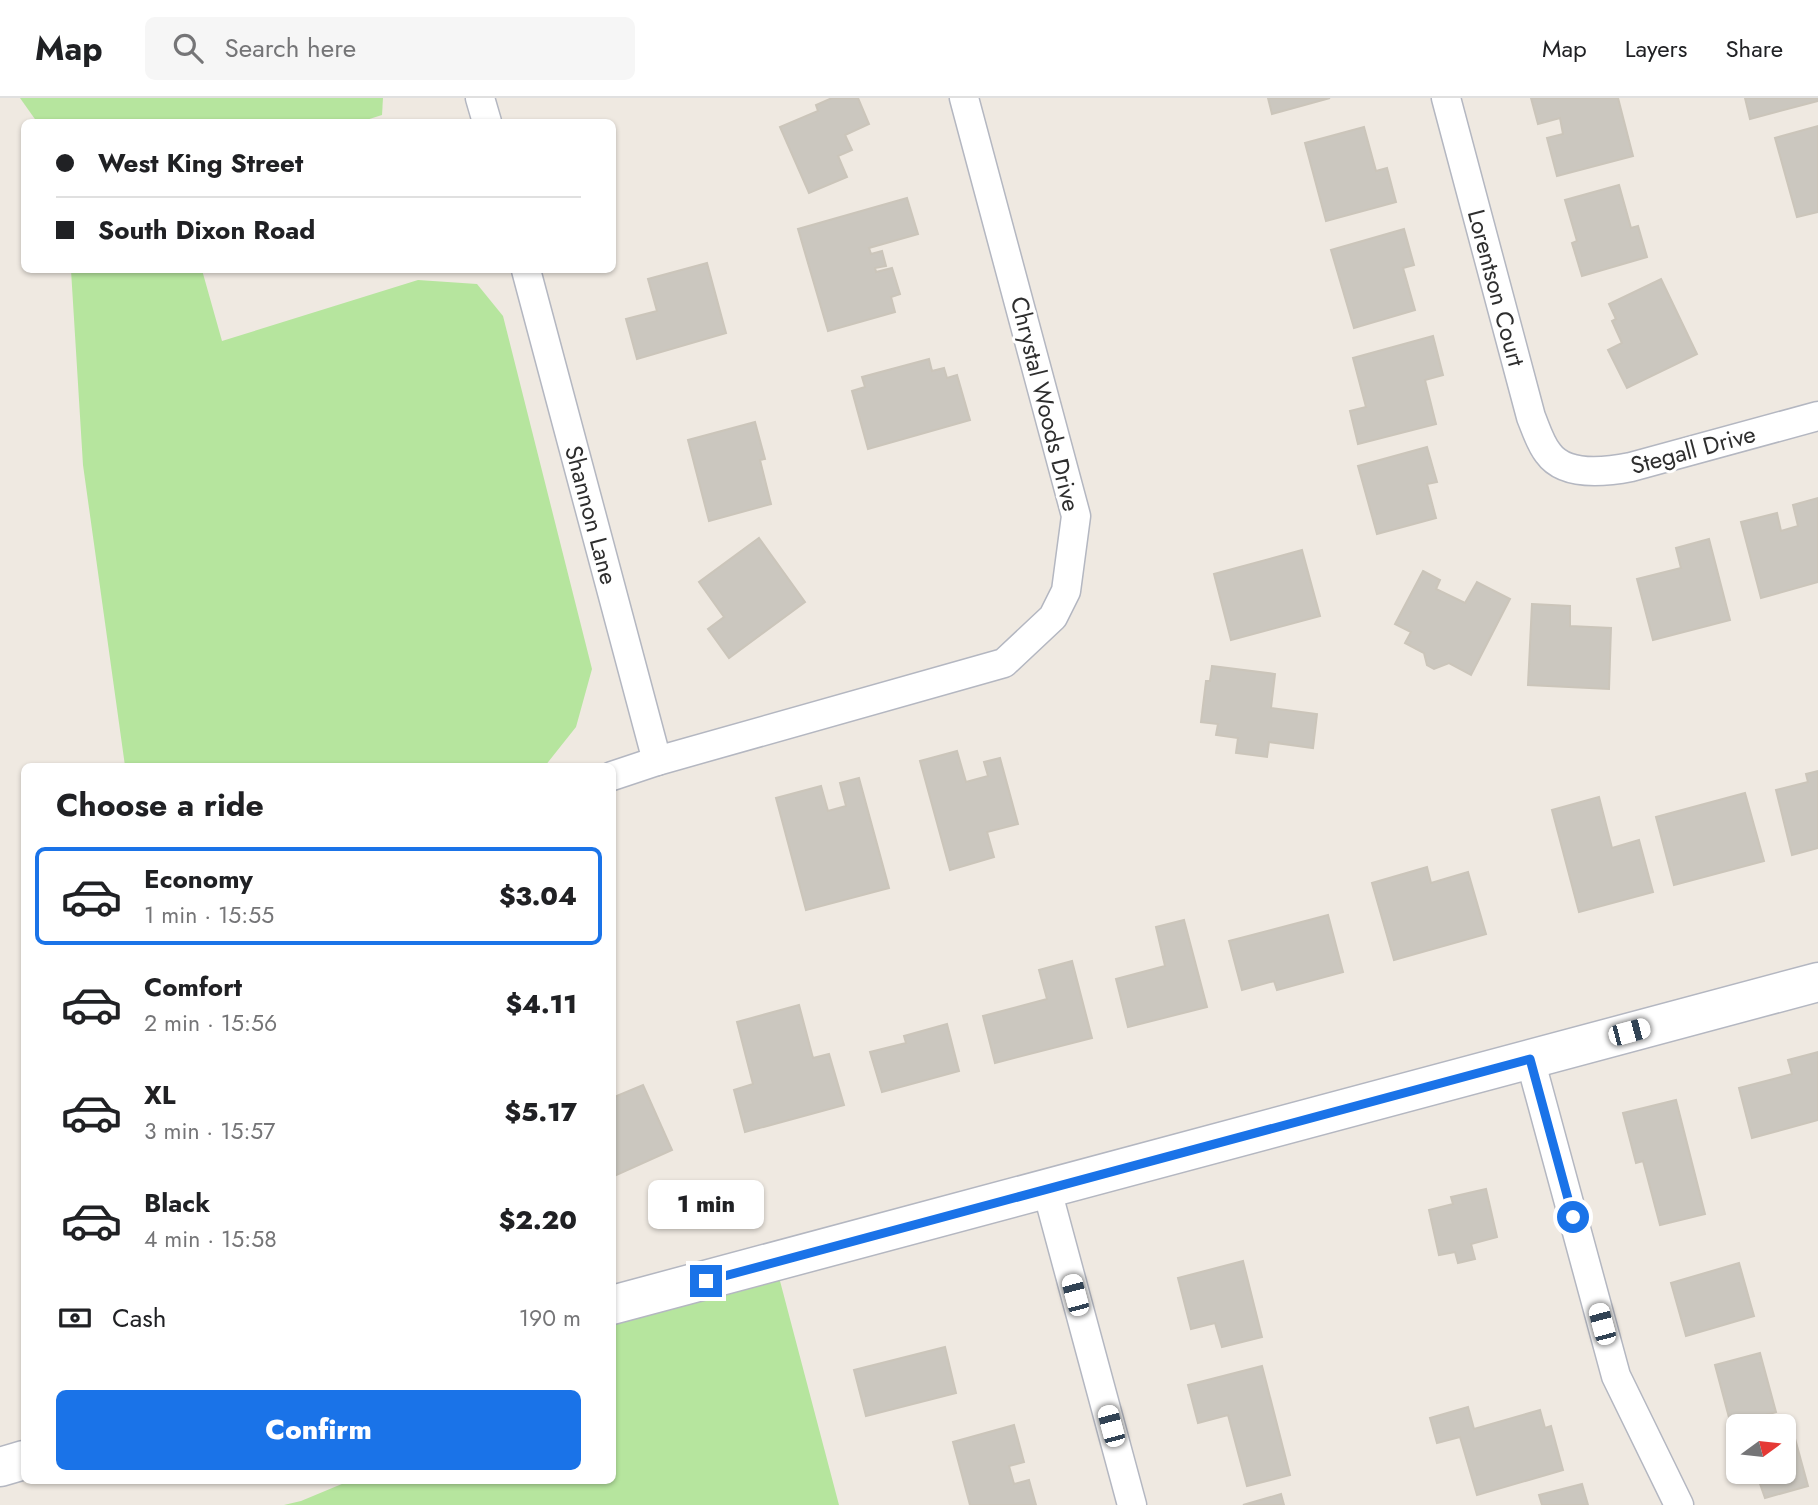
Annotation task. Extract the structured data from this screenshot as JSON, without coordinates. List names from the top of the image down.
{
  "streets": {
    "street": [
      "Lorentson Court",
      "Chrystal Woods Drive",
      "Stegall Drive",
      "Shannon Lane"
    ]
  },
  "crossings": [
    ["Lorentson Court", "Stegall Drive"],
    ["Chrystal Woods Drive", "Shannon Lane"]
  ],
  "north": "right",
  "page": {
    "header": "Map",
    "search": "Search here",
    "nav": ["Map", "Layers", "Share"],
    "banner": ["West King Street", "South Dixon Road"],
    "heading": "Choose a ride",
    "list": [
      {
        "name": "Economy",
        "note": "1 min · 15:55",
        "value": "$3.04"
      },
      {
        "name": "Comfort",
        "note": "2 min · 15:56",
        "value": "$4.11"
      },
      {
        "name": "XL",
        "note": "3 min · 15:57",
        "value": "$5.17"
      },
      {
        "name": "Black",
        "note": "4 min · 15:58",
        "value": "$2.20"
      }
    ],
    "bubble": "1 min",
    "pay": ["Cash", "190 m"],
    "buttons": "Confirm"
  }
}
